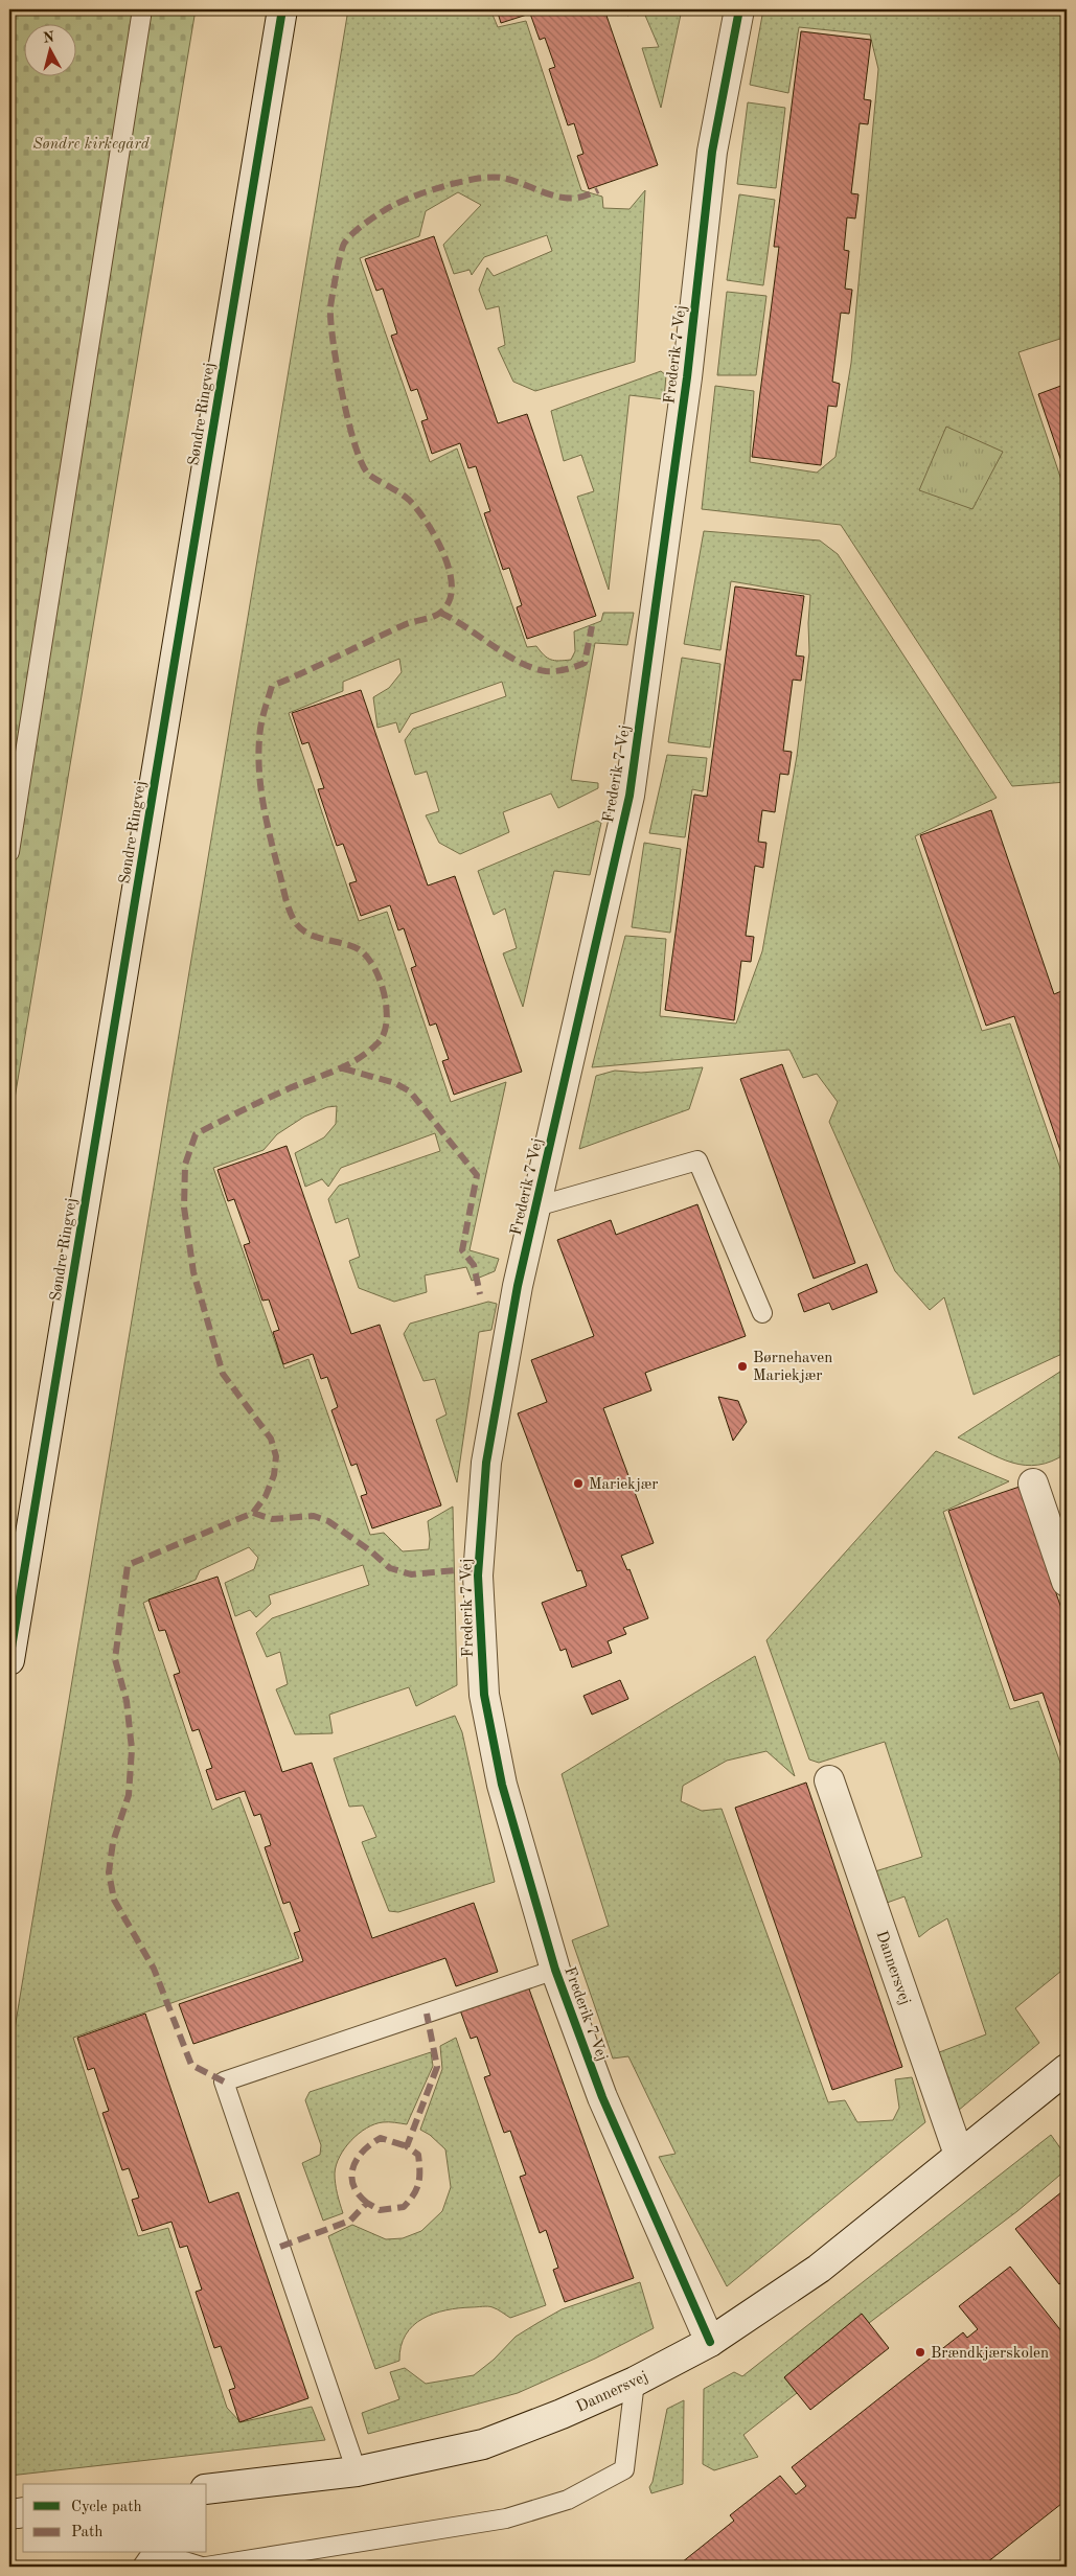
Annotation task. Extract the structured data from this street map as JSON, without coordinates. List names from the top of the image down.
{
  "streets": {
    "street": ["Frederik 7 Vej", "Søndre Ringvej", "Dannersvej"]
  },
  "crossings": [
    ["Frederik 7 Vej", "Dannersvej"]
  ],
  "parks": ["Søndre kirkegård"],
  "places": ["Børnehaven Mariekjær", "Mariekjær", "Brændkjærskolen"],
  "legend": ["Cycle path", "Path"],
  "north": "top"
}
